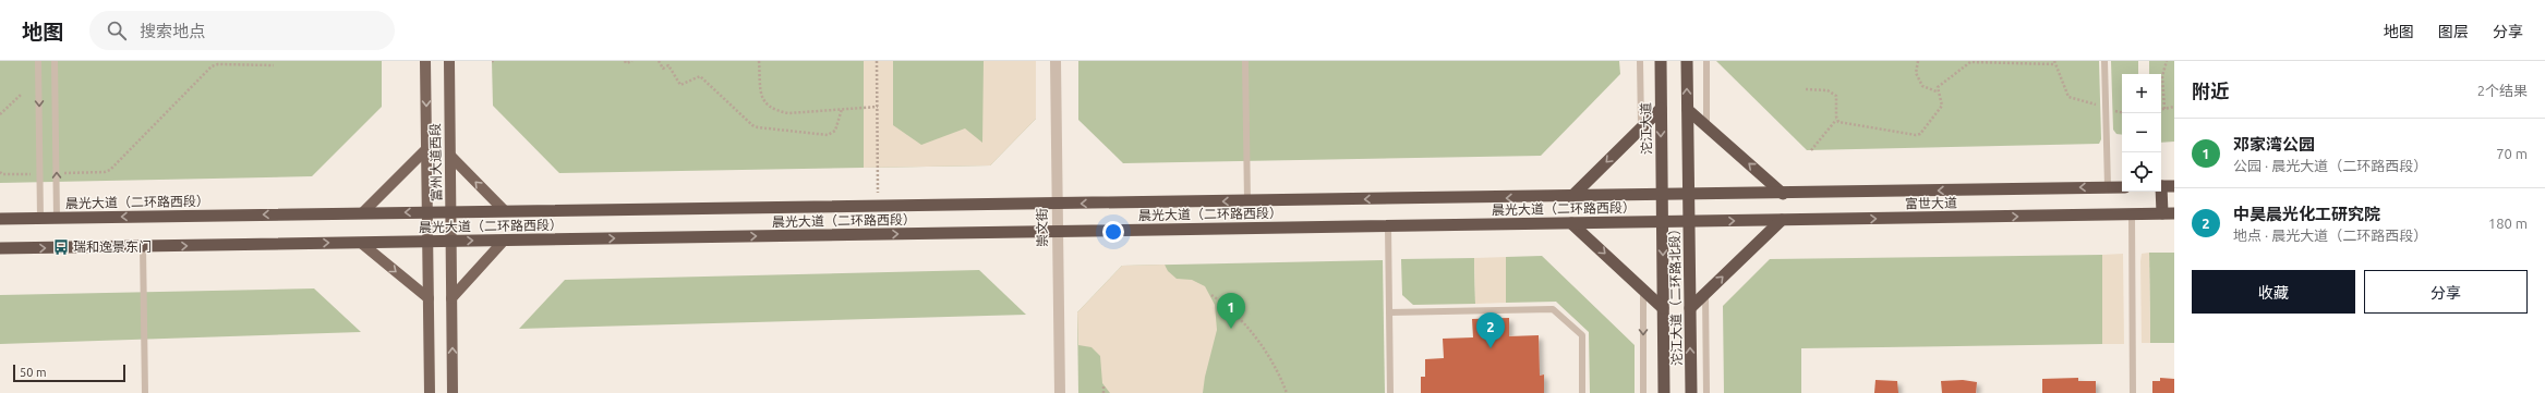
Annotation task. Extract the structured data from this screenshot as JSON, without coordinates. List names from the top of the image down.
{
  "streets": {
    "highway": [
      "沱江大道",
      "晨光大道（二环路西段）",
      "富世大道",
      "沱江大道（二环路北段）"
    ],
    "main road": ["富州大道西段"],
    "street": ["崇文街"]
  },
  "crossings": [
    ["沱江大道", "晨光大道（二环路西段）"],
    ["沱江大道", "沱江大道（二环路北段）"],
    ["富州大道西段", "晨光大道（二环路西段）"],
    ["晨光大道（二环路西段）", "富世大道"],
    ["晨光大道（二环路西段）", "崇文街"],
    ["晨光大道（二环路西段）", "沱江大道（二环路北段）"],
    ["富世大道", "沱江大道（二环路北段）"]
  ],
  "places": {
    "bus stop": ["瑞和逸景东门"]
  },
  "scale_bar": "50 m",
  "page": {
    "header": "地图",
    "search": "搜索地点",
    "nav": ["地图", "图层", "分享"],
    "heading": ["附近", "2个结果"],
    "map_buttons": ["+", "−"],
    "list": [
      {
        "mark": "1",
        "name": "邓家湾公园",
        "note": "公园 · 晨光大道（二环路西段）",
        "value": "70 m"
      },
      {
        "mark": "2",
        "name": "中昊晨光化工研究院",
        "note": "地点 · 晨光大道（二环路西段）",
        "value": "180 m"
      }
    ],
    "buttons": ["收藏", "分享"],
    "pins": ["1", "2"],
    "scale": "50 m"
  }
}
